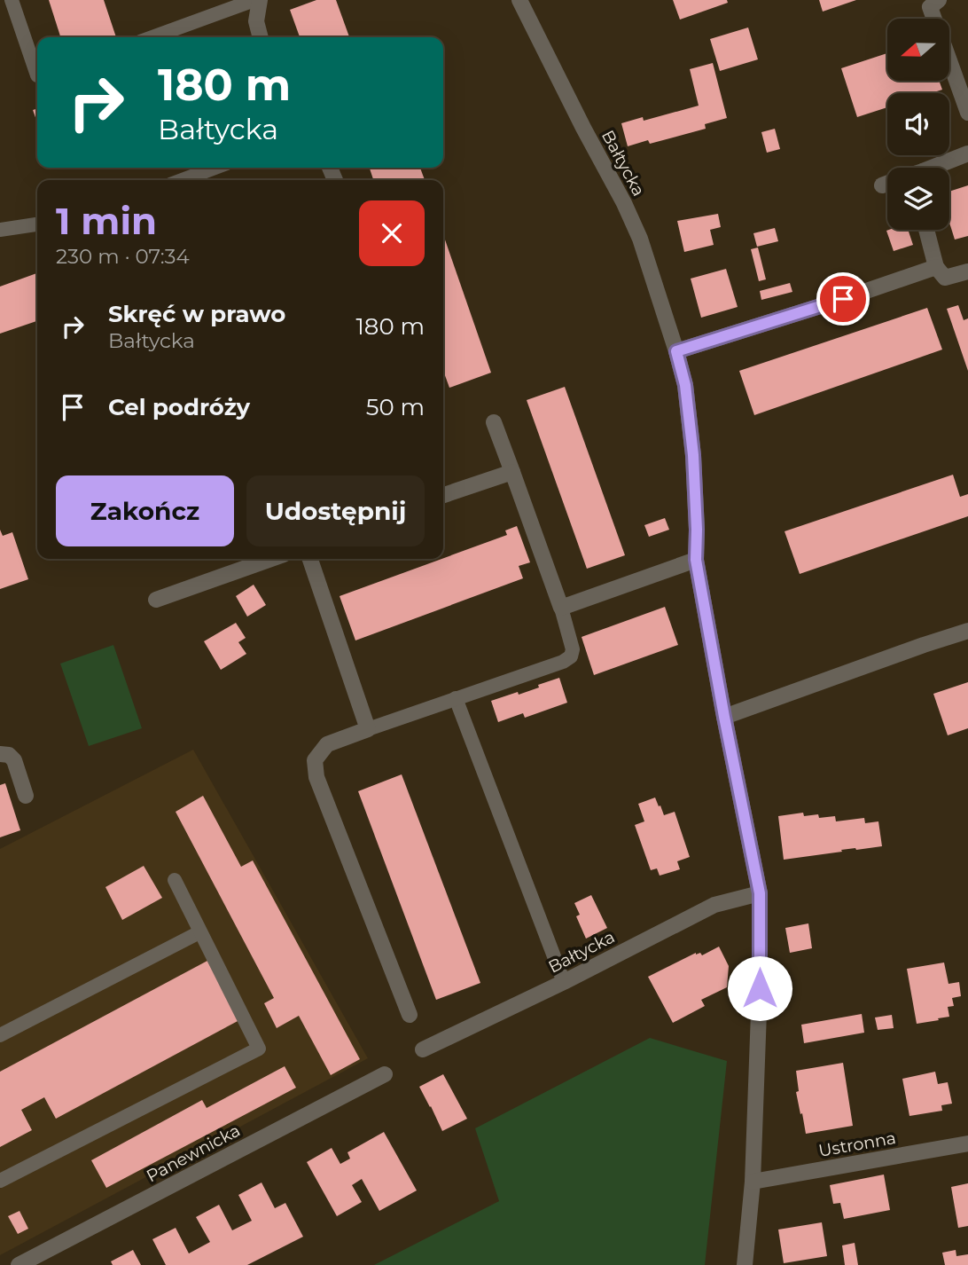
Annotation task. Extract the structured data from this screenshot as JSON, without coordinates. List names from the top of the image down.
{
  "streets": {
    "street": ["Bałtycka", "Ustronna", "Panewnicka"]
  },
  "crossings": [
    ["Bałtycka", "Ustronna"]
  ],
  "north": "left",
  "page": {
    "turn": ["180 m", "Bałtycka"],
    "heading": ["1 min", "230 m · 07:34"],
    "list": [
      {
        "name": "Skręć w prawo",
        "note": "Bałtycka",
        "value": "180 m"
      },
      {
        "name": "Cel podróży",
        "value": "50 m"
      }
    ],
    "buttons": ["Zakończ", "Udostępnij"]
  }
}
